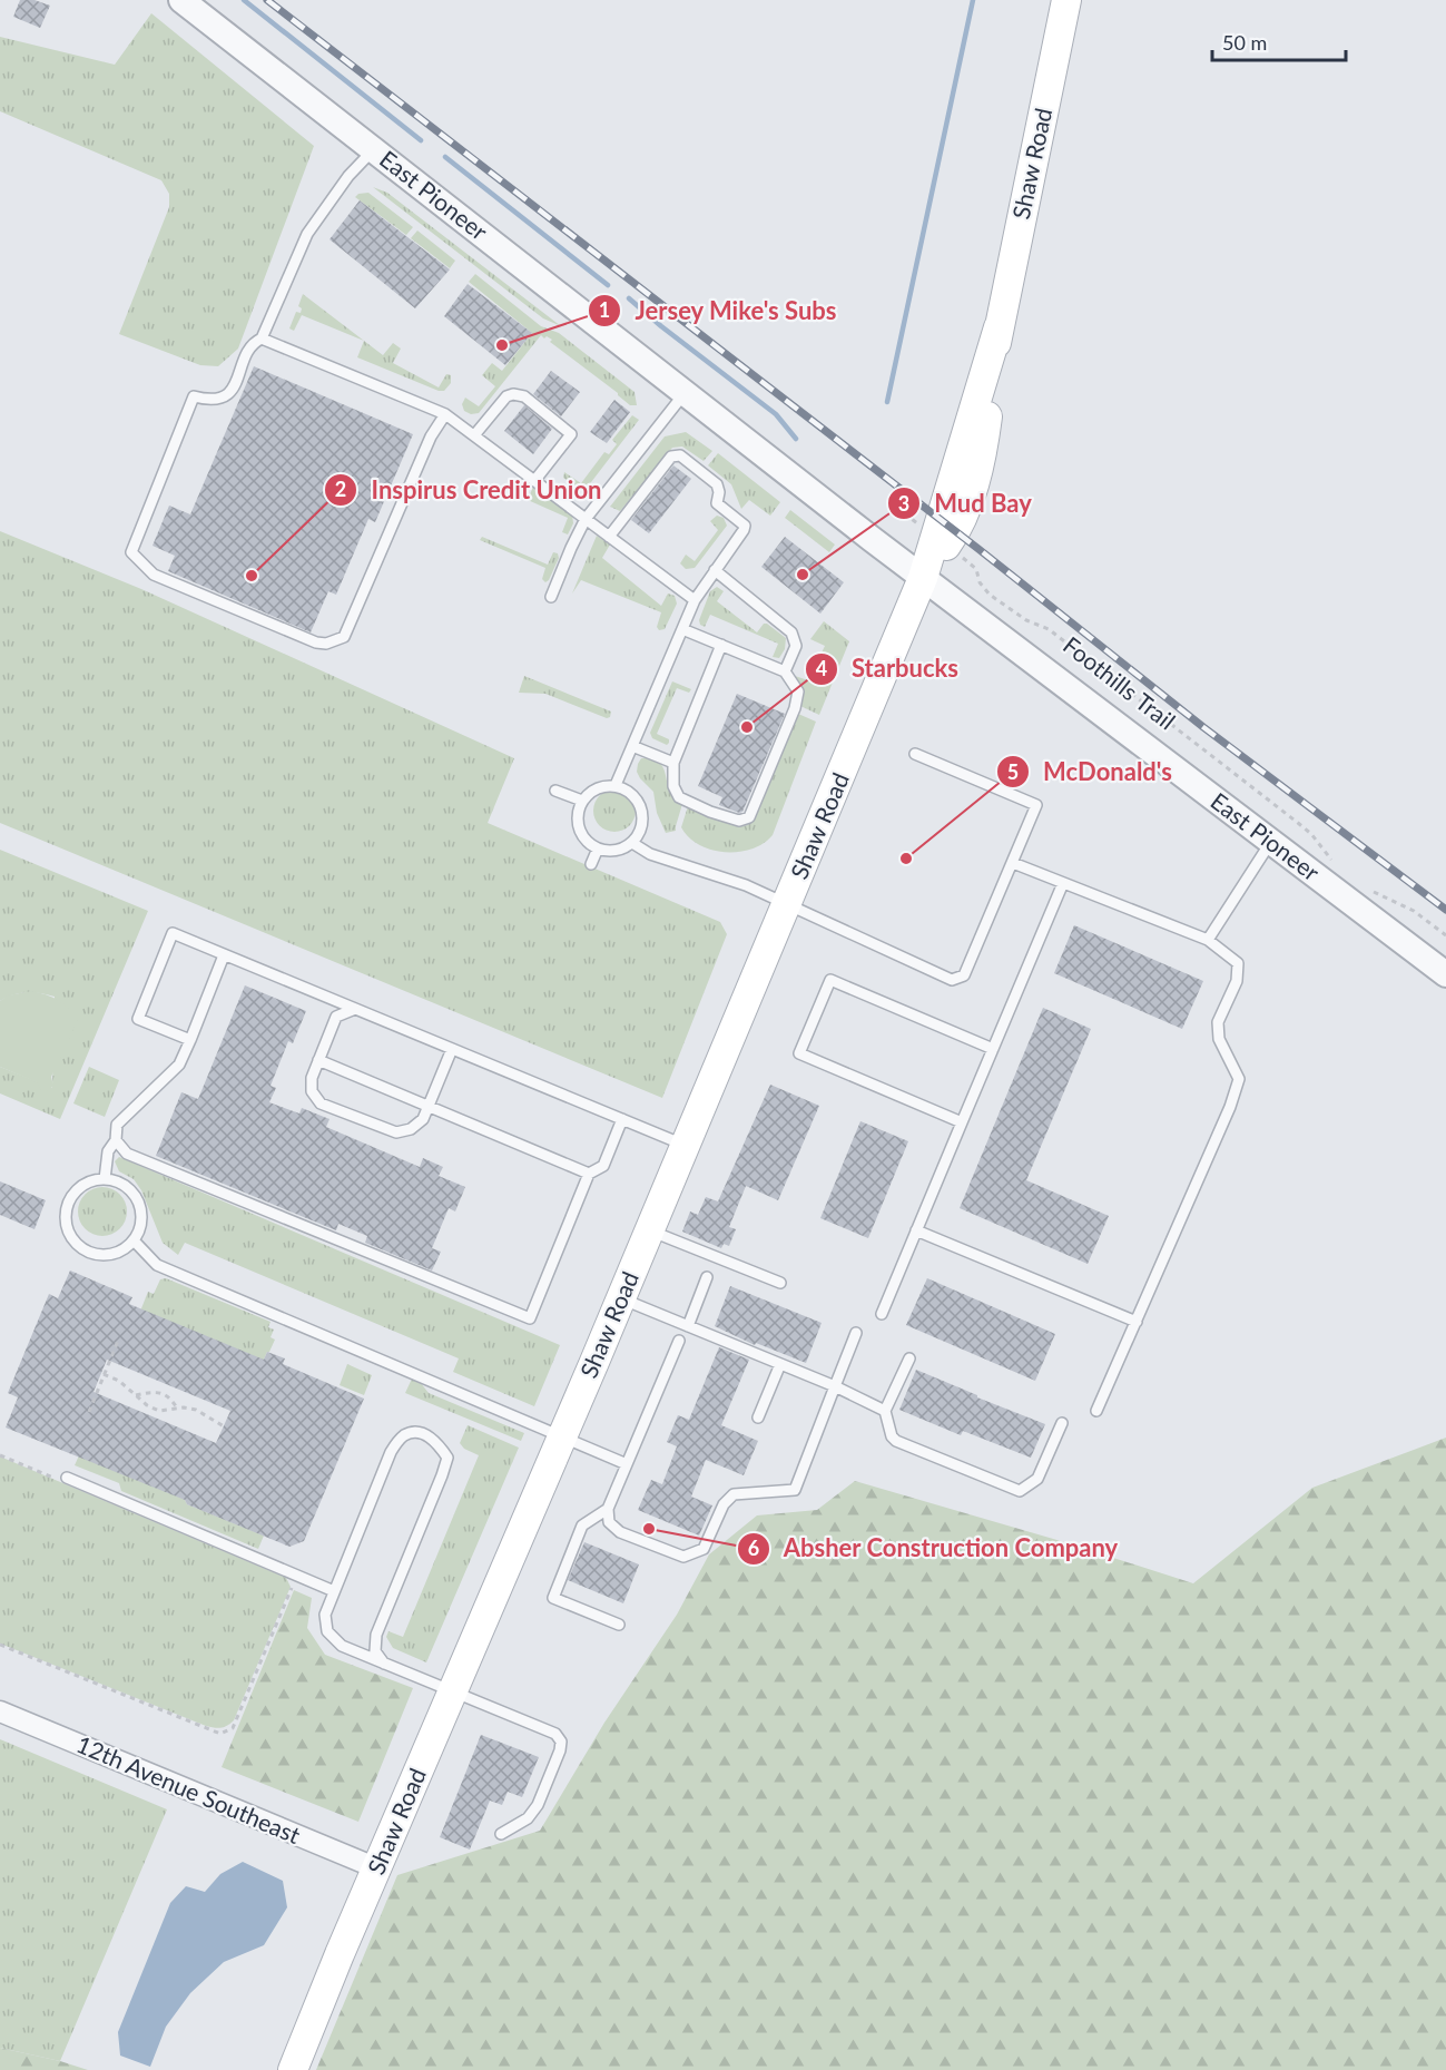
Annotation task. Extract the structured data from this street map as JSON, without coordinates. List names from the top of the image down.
{
  "streets": {
    "main road": ["Shaw Road"],
    "street": ["East Pioneer", "12th Avenue Southeast"],
    "path": ["Foothills Trail"]
  },
  "crossings": [
    ["Shaw Road", "East Pioneer"],
    ["Shaw Road", "12th Avenue Southeast"]
  ],
  "places": [
    "Jersey Mike's Subs",
    "Mud Bay",
    "Inspirus Credit Union",
    "Starbucks",
    "McDonald's",
    "Absher Construction Company"
  ],
  "scale_bar": "50 m"
}
